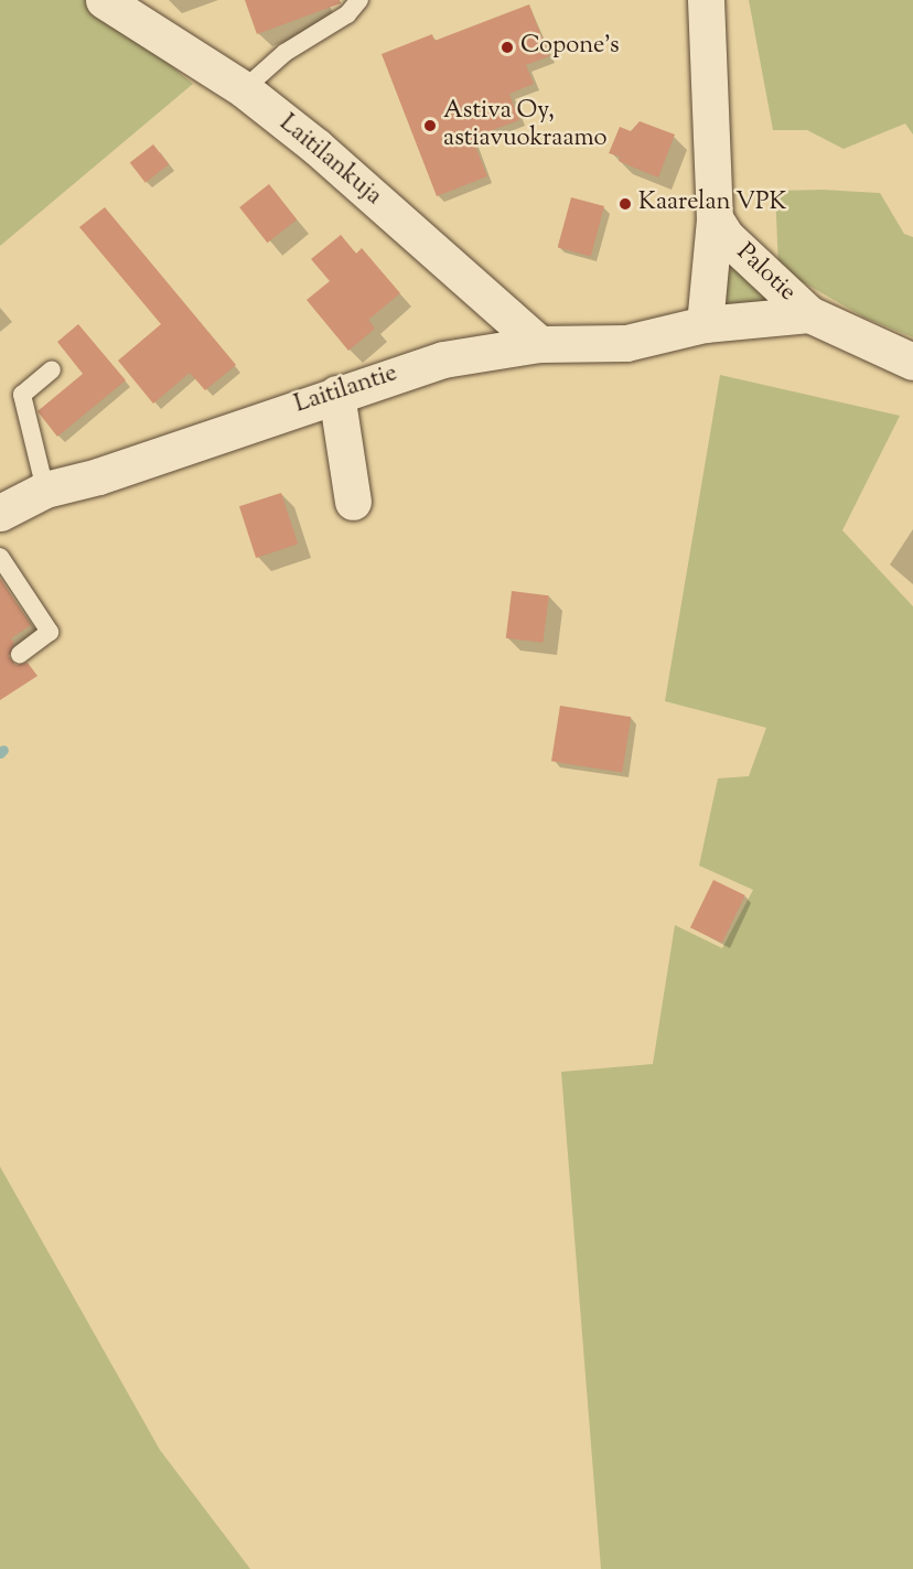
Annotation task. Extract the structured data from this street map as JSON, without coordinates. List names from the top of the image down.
{
  "streets": {
    "street": ["Laitilankuja", "Palotie", "Laitilantie"]
  },
  "crossings": [
    ["Laitilankuja", "Laitilantie"],
    ["Palotie", "Laitilantie"]
  ],
  "places": ["Copone's", "Astiva Oy, astiavuokraamo", "Kaarelan VPK"]
}
